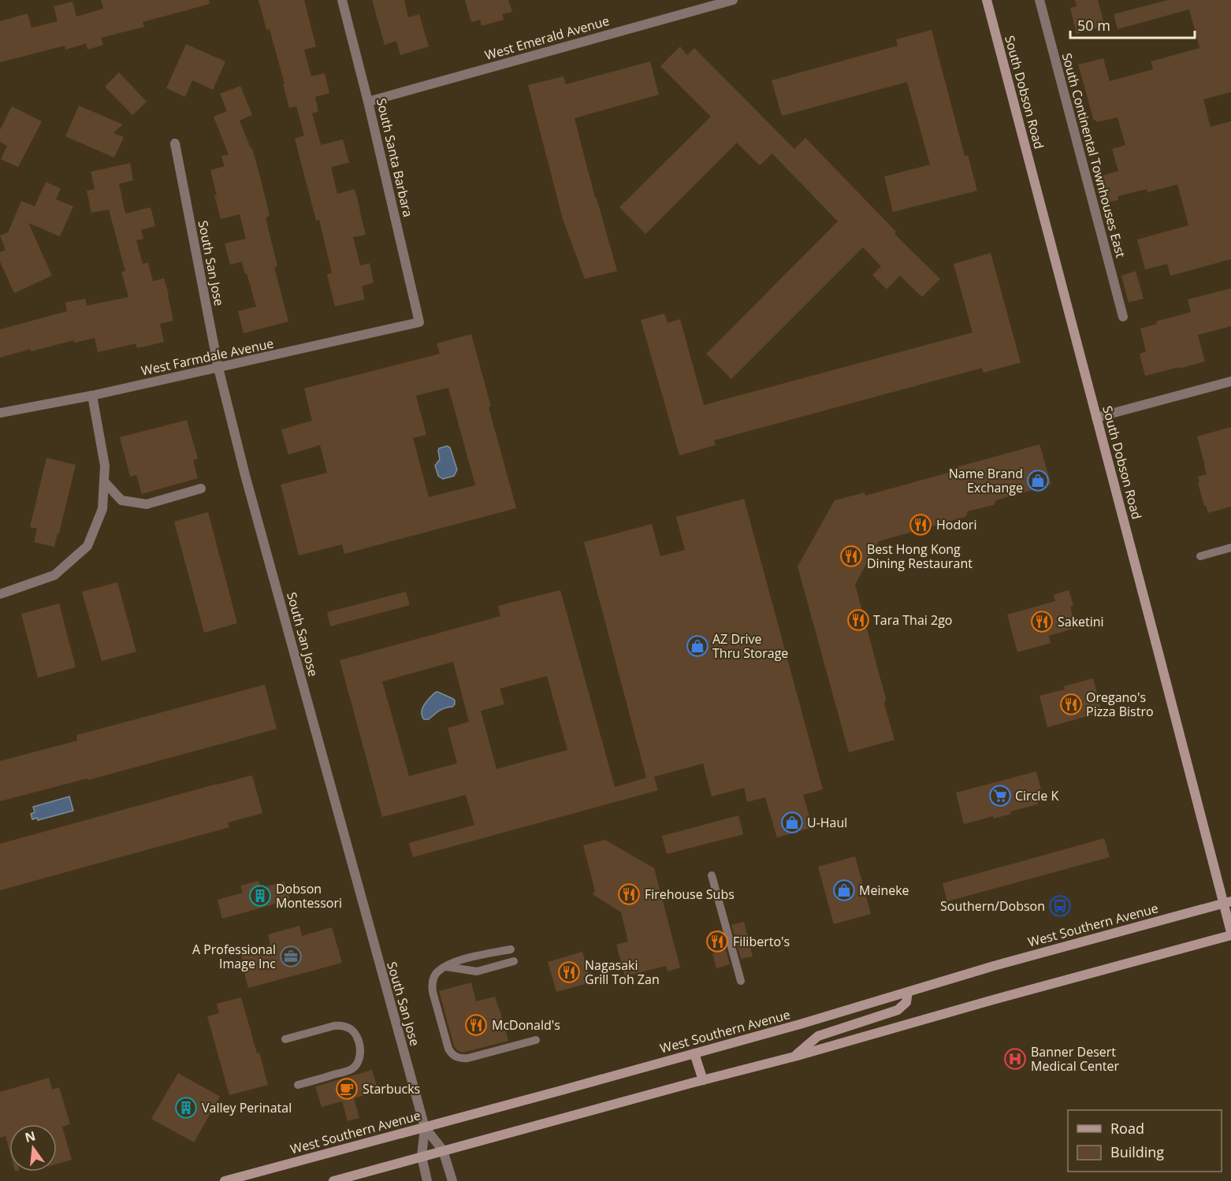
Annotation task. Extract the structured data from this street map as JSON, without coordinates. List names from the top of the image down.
{
  "streets": {
    "main road": ["South Dobson Road", "West Southern Avenue"],
    "street": [
      "West Emerald Avenue",
      "South Continental Townhouses East",
      "South Santa Barbara",
      "South San Jose",
      "West Farmdale Avenue"
    ]
  },
  "crossings": [
    ["West Emerald Avenue", "South Santa Barbara"],
    ["South Dobson Road", "West Southern Avenue"],
    ["South Santa Barbara", "West Farmdale Avenue"],
    ["South San Jose", "West Farmdale Avenue"],
    ["South San Jose", "West Southern Avenue"]
  ],
  "places": {
    "shop": [
      "Name Brand Exchange",
      "AZ Drive Thru Storage",
      "U-Haul",
      "Meineke"
    ],
    "restaurant": [
      "Hodori",
      "Best Hong Kong Dining Restaurant",
      "Tara Thai 2go",
      "Saketini",
      "Oregano's Pizza Bistro",
      "Firehouse Subs",
      "Filiberto's",
      "Nagasaki Grill Toh Zan",
      "McDonald's"
    ],
    "supermarket": ["Circle K"],
    "building": ["Dobson Montessori", "Valley Perinatal"],
    "bus stop": ["Southern/Dobson"],
    "office": ["A Professional Image Inc"],
    "hospital": ["Banner Desert Medical Center"],
    "cafe": ["Starbucks"]
  },
  "legend": ["Road", "Building"],
  "scale_bar": "50 m",
  "north": "top"
}
